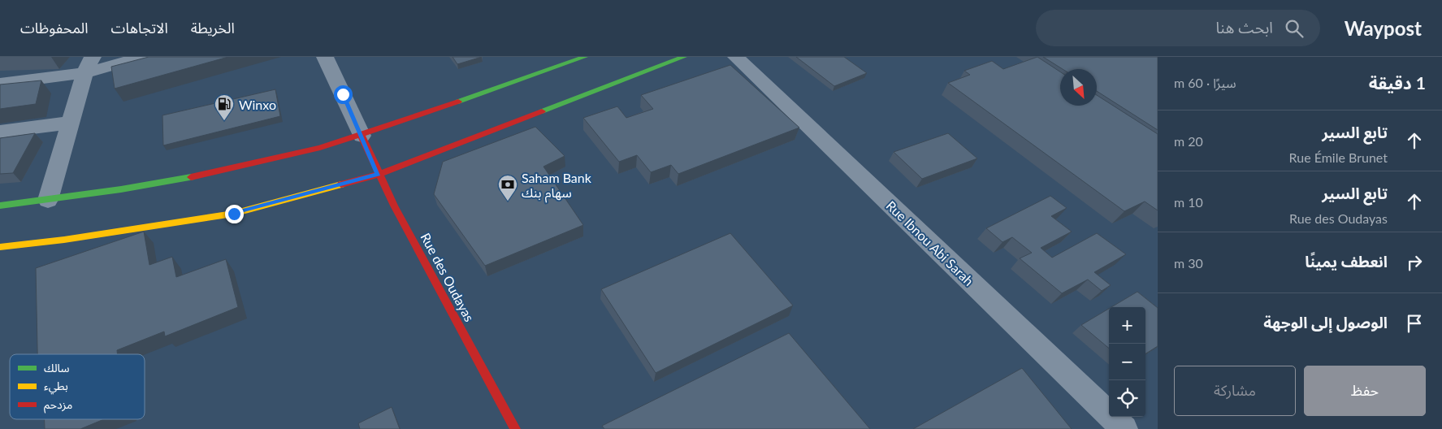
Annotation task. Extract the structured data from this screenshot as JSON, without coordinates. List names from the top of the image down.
{
  "streets": {
    "main road": ["Rue des Oudayas"],
    "street": ["Rue Ibnou Abi Sarah"]
  },
  "places": {
    "fuel station": ["Winxo"],
    "bank": ["Saham Bank سهام بنك"]
  },
  "legend": ["سالك", "بطيء", "مزدحم"],
  "north": "bottom right",
  "page": {
    "header": "Waypost",
    "search": "ابحث هنا",
    "nav": ["الخريطة", "الاتجاهات", "المحفوظات"],
    "heading": ["1 دقيقة", "سيرًا · 60 m"],
    "list": [
      ["تابع السير", "Rue Émile Brunet", "20 m"],
      ["تابع السير", "Rue des Oudayas", "10 m"],
      ["انعطف يمينًا", "30 m"],
      "الوصول إلى الوجهة"
    ],
    "map_buttons": ["+", "−"],
    "buttons": ["حفظ", "مشاركة"]
  }
}
